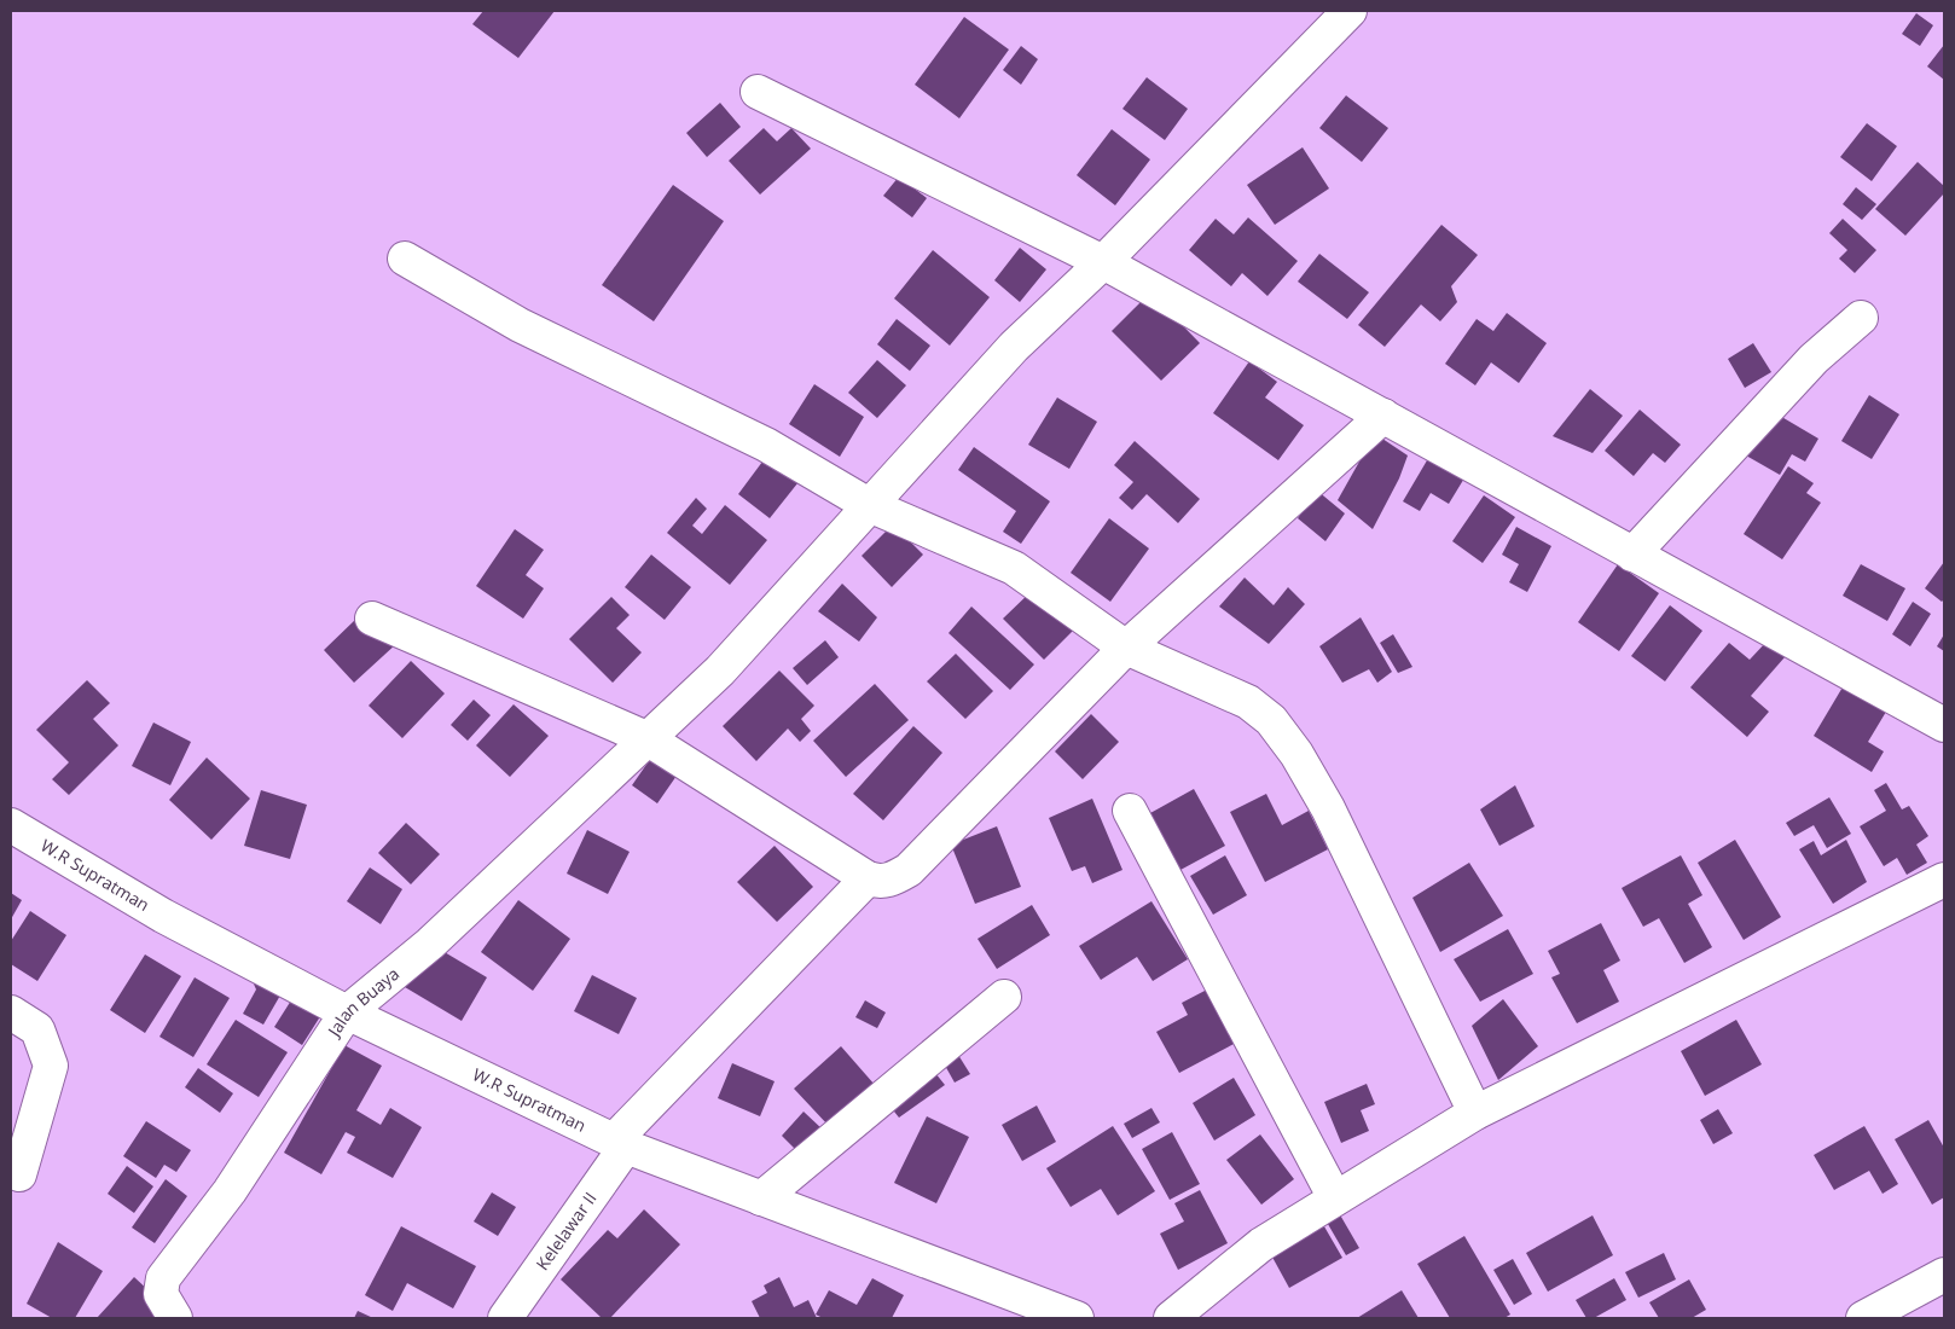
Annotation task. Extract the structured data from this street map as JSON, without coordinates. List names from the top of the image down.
{
  "streets": {
    "street": ["W.R Supratman", "Jalan Buaya", "Kelelawar II"]
  },
  "crossings": [
    ["W.R Supratman", "Jalan Buaya"],
    ["W.R Supratman", "Kelelawar II"]
  ]
}
